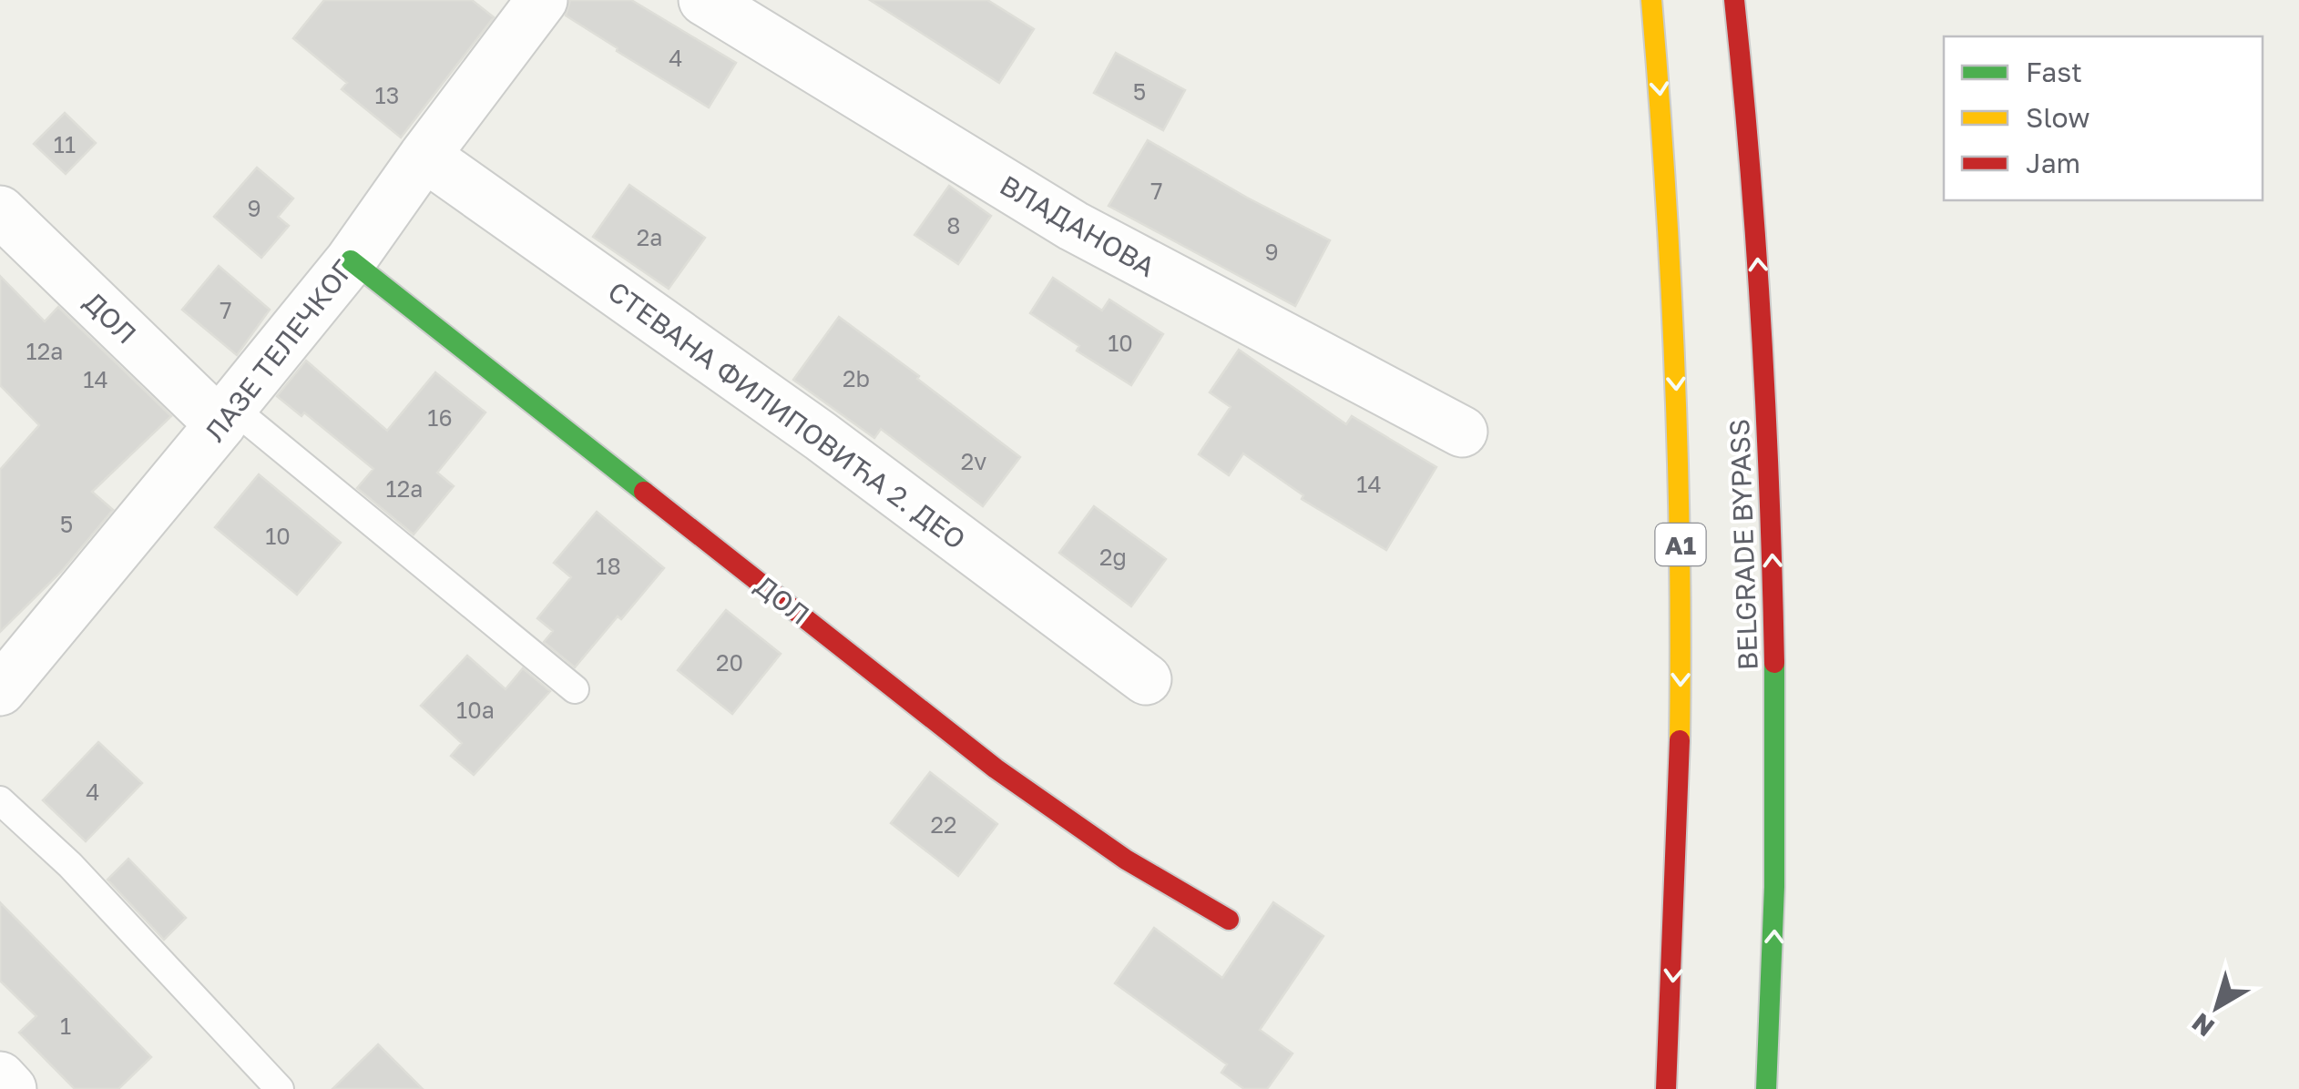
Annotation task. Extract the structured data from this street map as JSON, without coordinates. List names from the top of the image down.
{
  "streets": {
    "main road": ["ДОЛ", "A1", "BELGRADE BYPASS"],
    "street": ["ВЛАДАНОВА", "ЛАЗЕ ТЕЛЕЧКОГ", "СТЕВАНА ФИЛИПОВИЋА 2. ДЕО"]
  },
  "crossings": [
    ["ДОЛ", "ЛАЗЕ ТЕЛЕЧКОГ"],
    ["ЛАЗЕ ТЕЛЕЧКОГ", "СТЕВАНА ФИЛИПОВИЋА 2. ДЕО"]
  ],
  "house_numbers": [
    "4",
    "5",
    "13",
    "11",
    "7",
    "9",
    "8",
    "2a",
    "9",
    "7",
    "10",
    "12a",
    "2b",
    "14",
    "16",
    "2v",
    "14",
    "12a",
    "5",
    "10",
    "2g",
    "18",
    "20",
    "10a",
    "4",
    "22",
    "1"
  ],
  "legend": ["Fast", "Slow", "Jam"],
  "north": "bottom left"
}
